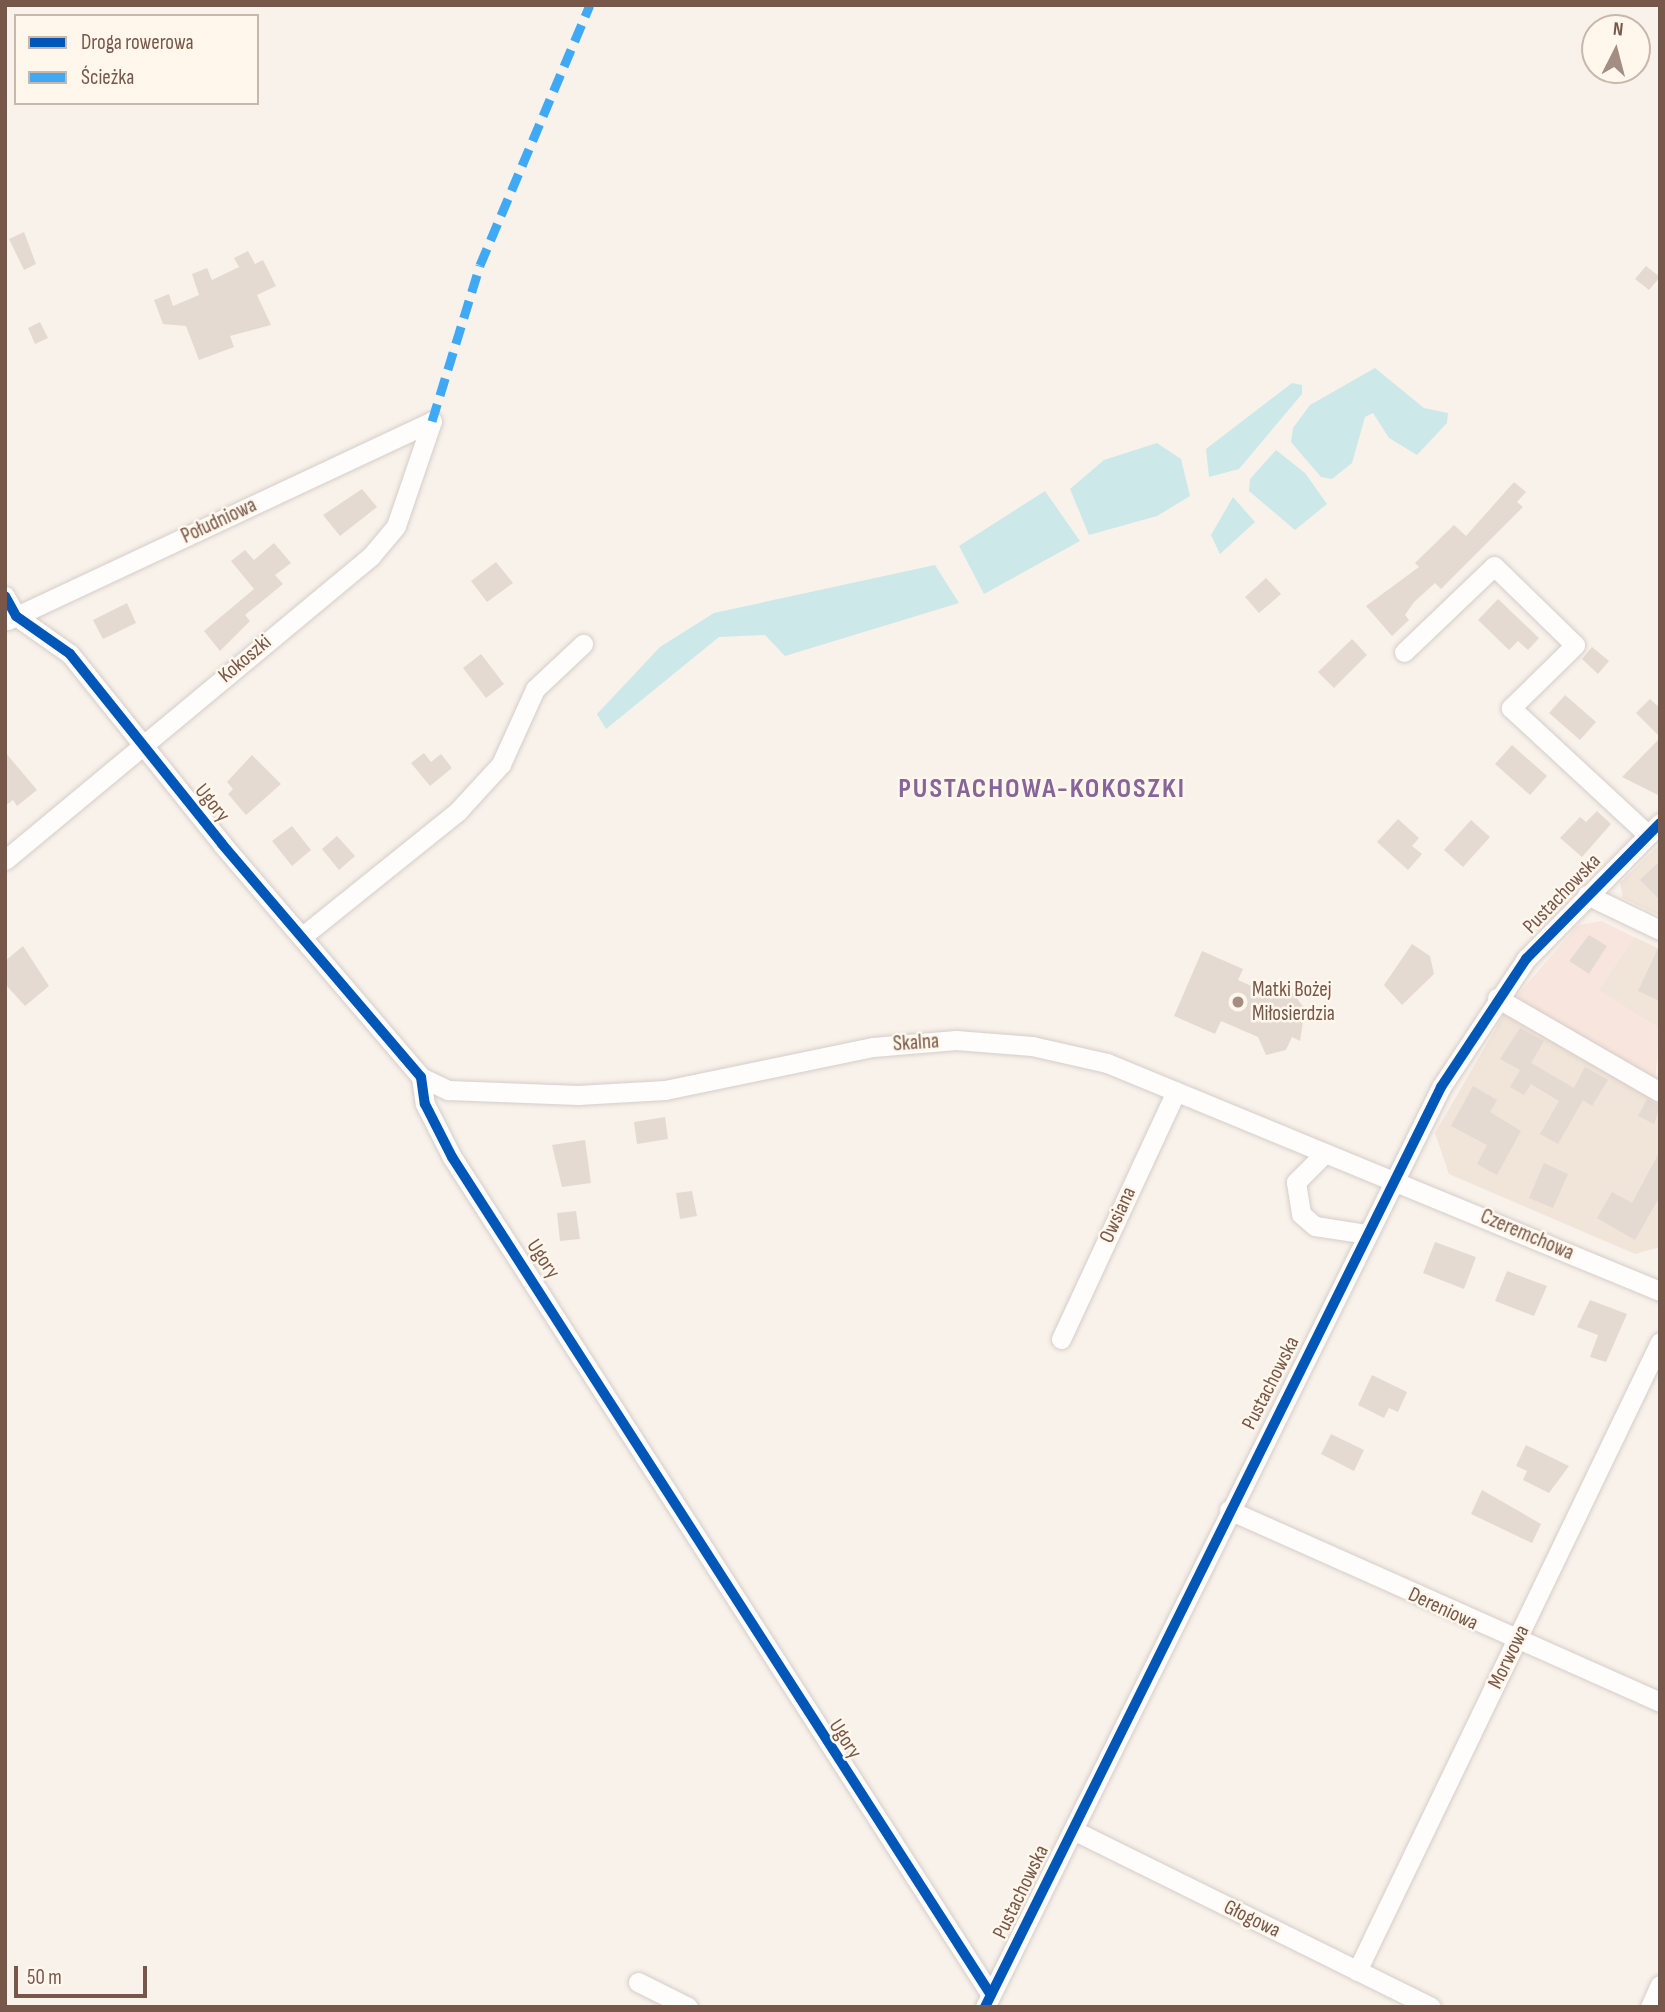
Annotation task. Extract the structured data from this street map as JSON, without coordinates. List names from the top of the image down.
{
  "streets": {
    "street": [
      "Południowa",
      "Kokoszki",
      "Ugory",
      "Pustachowska",
      "Skalna",
      "Owsiana",
      "Czeremchowa",
      "Dereniowa",
      "Morwowa",
      "Głogowa"
    ]
  },
  "crossings": [
    ["Południowa", "Kokoszki"],
    ["Południowa", "Ugory"],
    ["Kokoszki", "Ugory"],
    ["Ugory", "Pustachowska"],
    ["Ugory", "Skalna"],
    ["Pustachowska", "Skalna"],
    ["Pustachowska", "Czeremchowa"],
    ["Pustachowska", "Dereniowa"],
    ["Pustachowska", "Głogowa"],
    ["Skalna", "Owsiana"],
    ["Skalna", "Czeremchowa"],
    ["Dereniowa", "Morwowa"],
    ["Morwowa", "Głogowa"]
  ],
  "districts": ["PUSTACHOWA-KOKOSZKI"],
  "places": ["Matki Bożej Miłosierdzia"],
  "legend": ["Droga rowerowa", "Ścieżka"],
  "scale_bar": "50 m",
  "north": "top"
}
